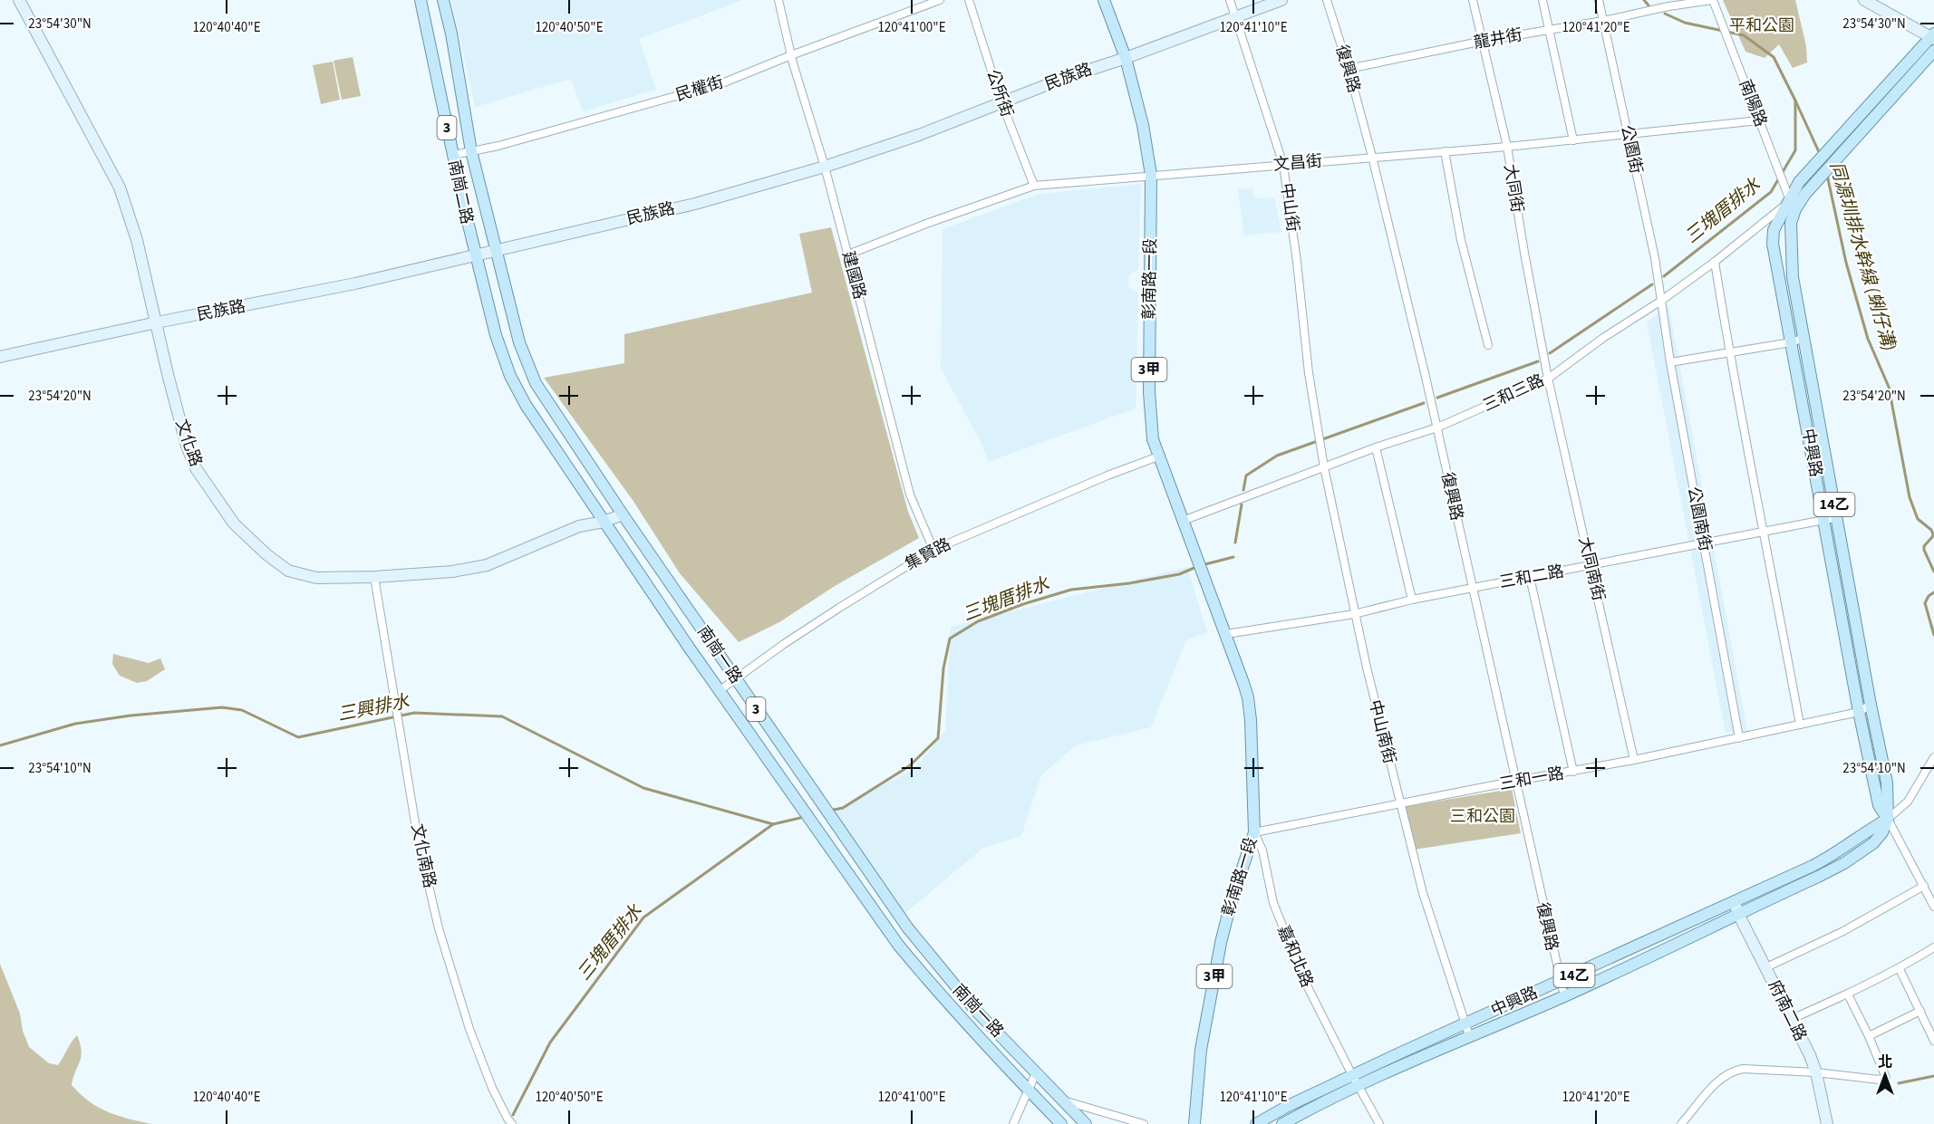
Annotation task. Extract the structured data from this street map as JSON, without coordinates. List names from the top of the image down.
{
  "streets": {
    "main road": [
      "民族路",
      "3",
      "南崗二路",
      "彰南路一段",
      "3甲",
      "文化路",
      "中興路",
      "14乙",
      "南崗一路",
      "府南二路"
    ],
    "street": [
      "龍井街",
      "復興路",
      "民權街",
      "公所街",
      "南陽路",
      "公園街",
      "文昌街",
      "大同街",
      "中山街",
      "建國路",
      "三和三路",
      "公園南街",
      "集賢路",
      "大同南街",
      "三和二路",
      "中山南街",
      "三和一路",
      "文化南路",
      "嘉和北路"
    ]
  },
  "crossings": [
    ["龍井街", "復興路"],
    ["龍井街", "南陽路"],
    ["龍井街", "公園街"],
    ["龍井街", "大同街"],
    ["復興路", "文昌街"],
    ["復興路", "三和三路"],
    ["復興路", "中興路"],
    ["復興路", "三和二路"],
    ["復興路", "三和一路"],
    ["民族路", "公所街"],
    ["民族路", "南崗二路"],
    ["民族路", "中山街"],
    ["民族路", "建國路"],
    ["民族路", "彰南路一段"],
    ["民族路", "文化路"],
    ["民族路", "南崗一路"],
    ["民權街", "南崗二路"],
    ["民權街", "建國路"],
    ["公所街", "文昌街"],
    ["南陽路", "文昌街"],
    ["南陽路", "三和三路"],
    ["南陽路", "中興路"],
    ["公園街", "文昌街"],
    ["公園街", "三和三路"],
    ["公園街", "公園南街"],
    ["文昌街", "大同街"],
    ["文昌街", "中山街"],
    ["文昌街", "建國路"],
    ["文昌街", "彰南路一段"],
    ["大同街", "三和三路"],
    ["大同街", "大同南街"],
    ["南崗二路", "南崗一路"],
    ["中山街", "中山南街"],
    ["建國路", "集賢路"],
    ["彰南路一段", "三和三路"],
    ["彰南路一段", "集賢路"],
    ["彰南路一段", "三和二路"],
    ["彰南路一段", "三和一路"],
    ["彰南路一段", "嘉和北路"],
    ["三和三路", "中興路"],
    ["三和三路", "公園南街"],
    ["三和三路", "大同南街"],
    ["三和三路", "中山南街"],
    ["文化路", "南崗一路"],
    ["文化路", "文化南路"],
    ["中興路", "三和二路"],
    ["中興路", "中山南街"],
    ["中興路", "三和一路"],
    ["中興路", "嘉和北路"],
    ["中興路", "府南二路"],
    ["公園南街", "三和二路"],
    ["公園南街", "三和一路"],
    ["集賢路", "南崗一路"],
    ["大同南街", "三和二路"],
    ["大同南街", "三和一路"],
    ["三和二路", "中山南街"],
    ["中山南街", "三和一路"],
    ["三和一路", "嘉和北路"]
  ],
  "water": ["三塊厝排水", "同源圳排水幹線 (蜊仔溝)", "三興排水"],
  "parks": ["平和公園", "三和公園"],
  "north": "top",
  "coordinates": [
    "23°54'30\"N",
    "120°40'40\"E",
    "120°40'50\"E",
    "120°41'00\"E",
    "120°41'10\"E",
    "120°41'20\"E",
    "23°54'20\"N",
    "23°54'10\"N"
  ]
}
